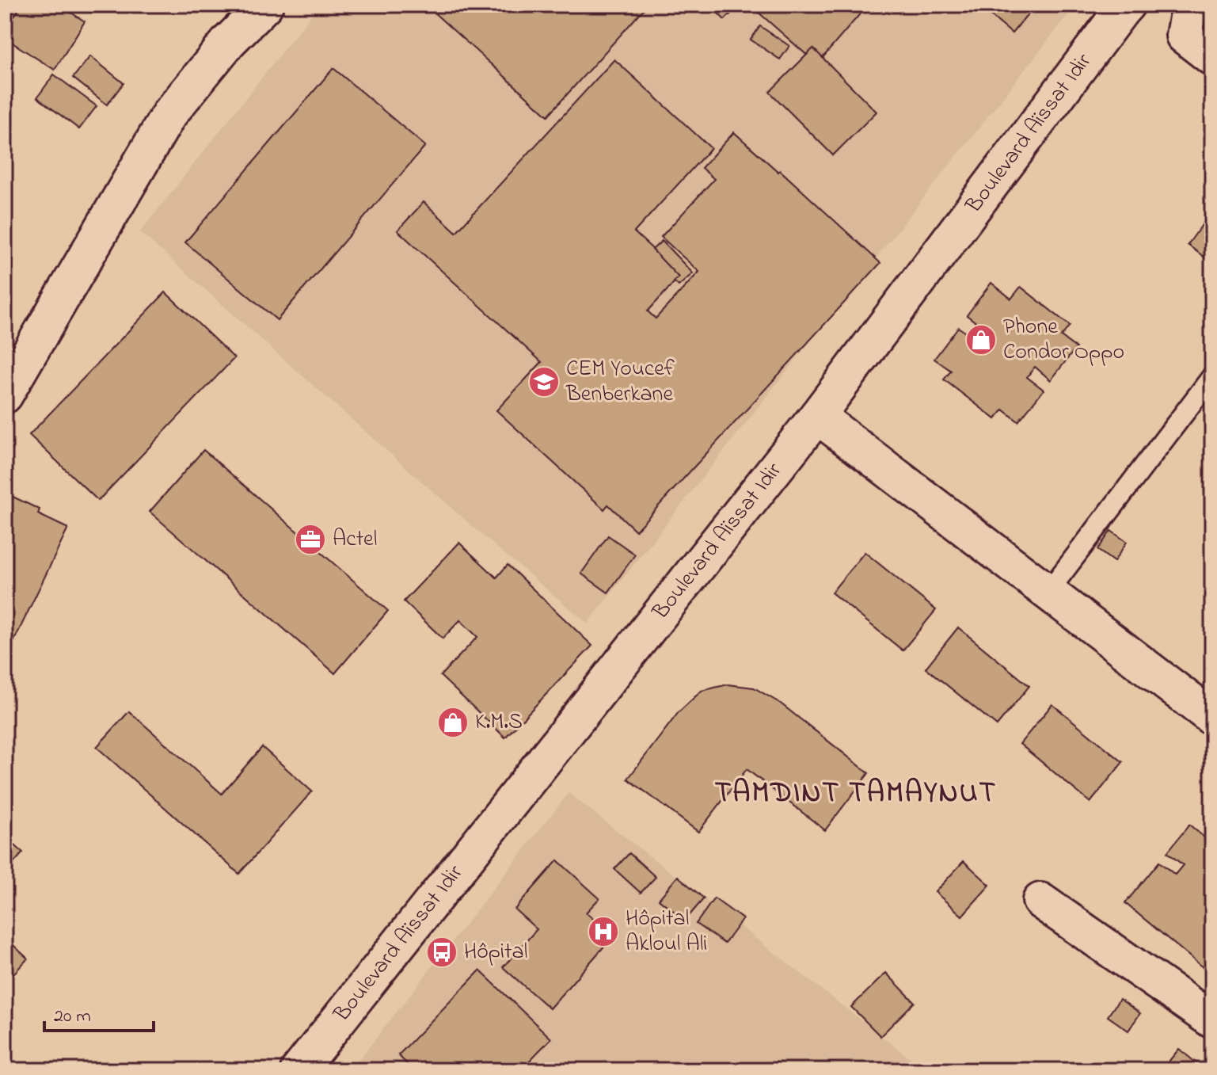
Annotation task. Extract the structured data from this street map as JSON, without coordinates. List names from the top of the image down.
{
  "streets": {
    "street": ["Boulevard Aïssat Idir"]
  },
  "districts": ["TAMDINT TAMAYNUT"],
  "places": {
    "shop": ["Phone Condor Oppo", "K.M.S"],
    "school or university": ["CEM Youcef Benberkane"],
    "office": ["Actel"],
    "hospital": ["Hôpital Akloul Ali"],
    "bus stop": ["Hôpital"]
  },
  "scale_bar": "20 m"
}
